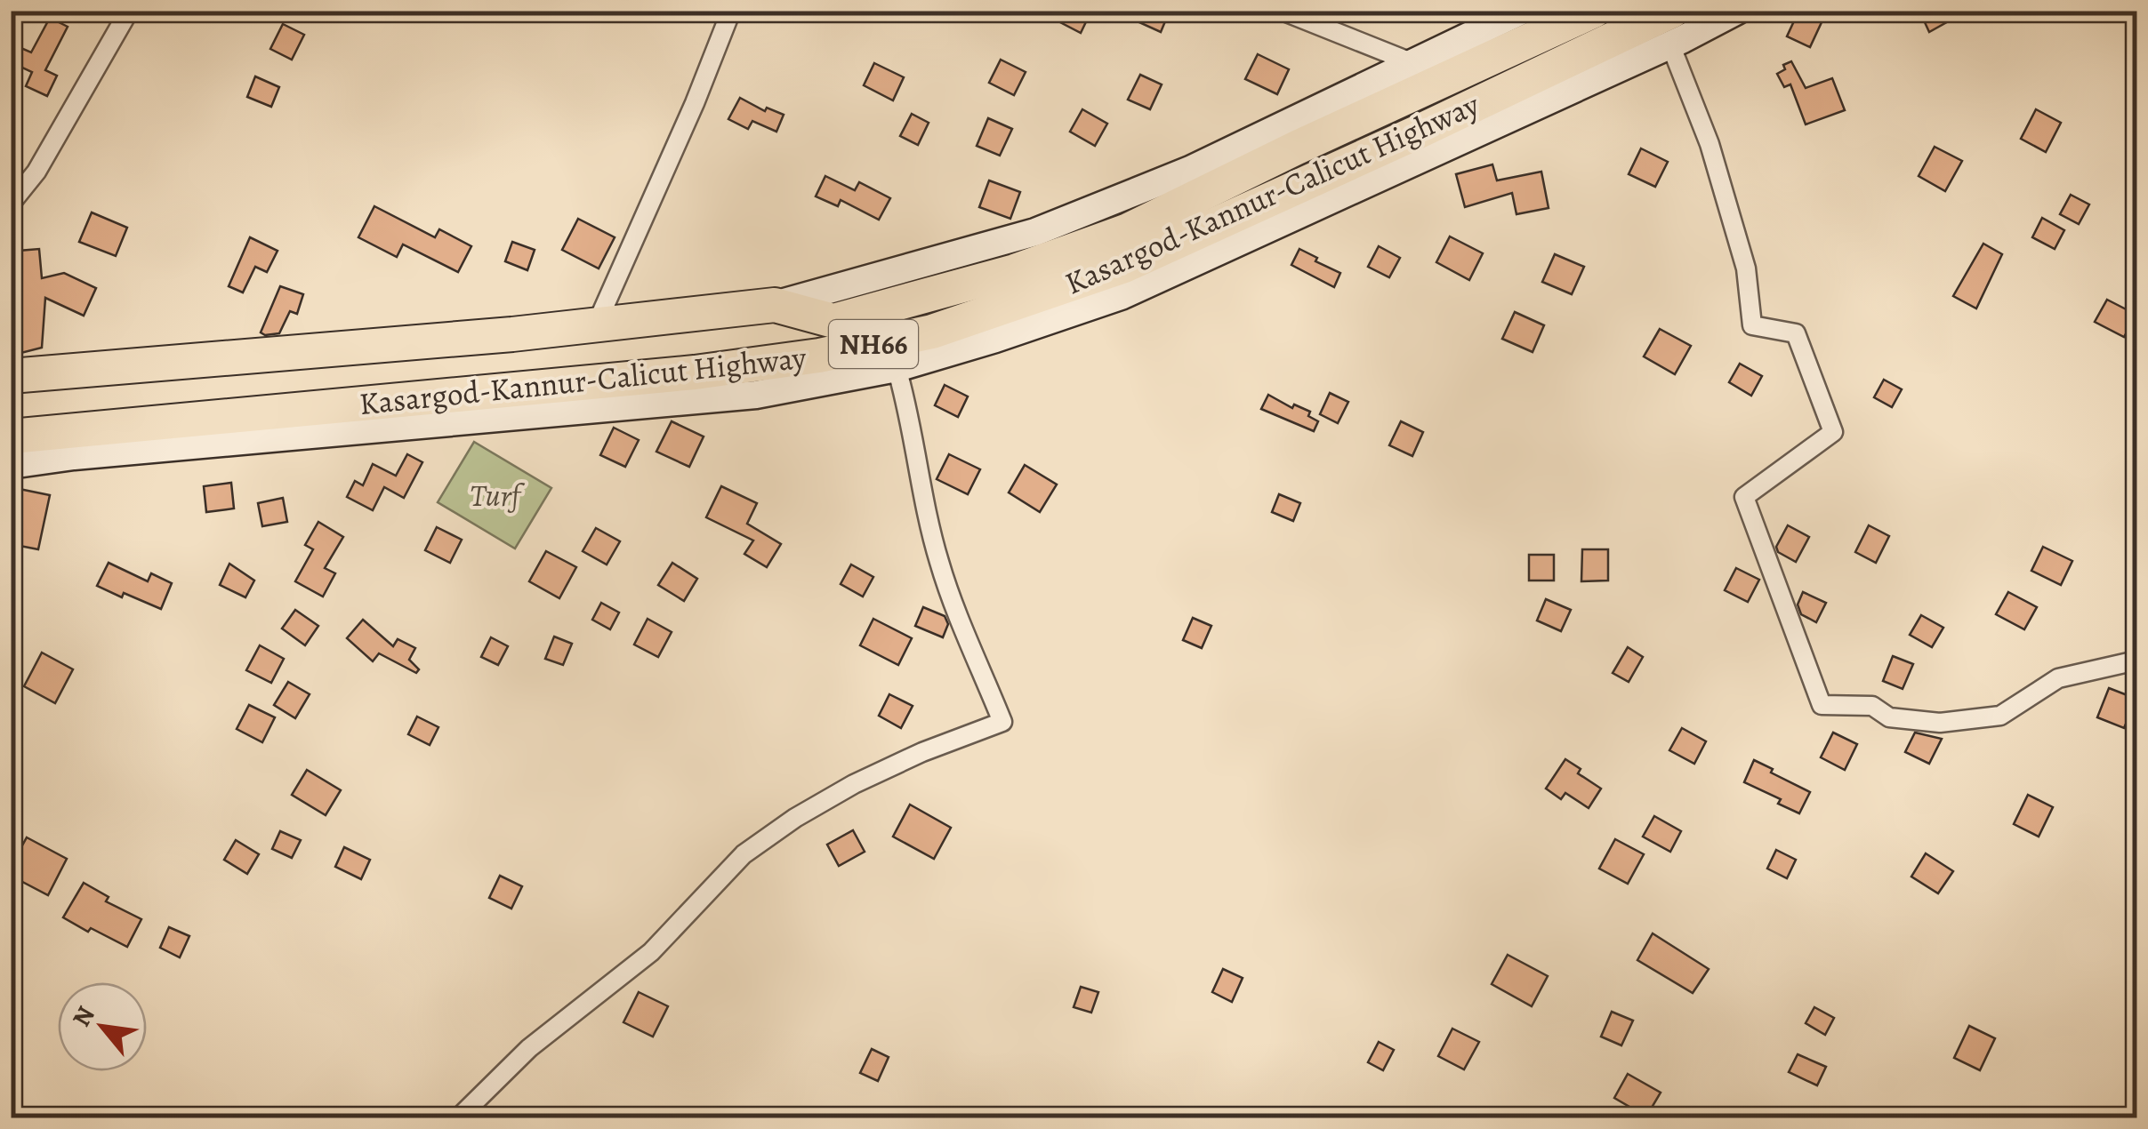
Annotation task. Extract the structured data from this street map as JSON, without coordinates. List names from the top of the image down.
{
  "streets": {
    "highway": ["Kasargod-Kannur-Calicut Highway", "NH66"]
  },
  "parks": ["Turf"],
  "north": "top left"
}
